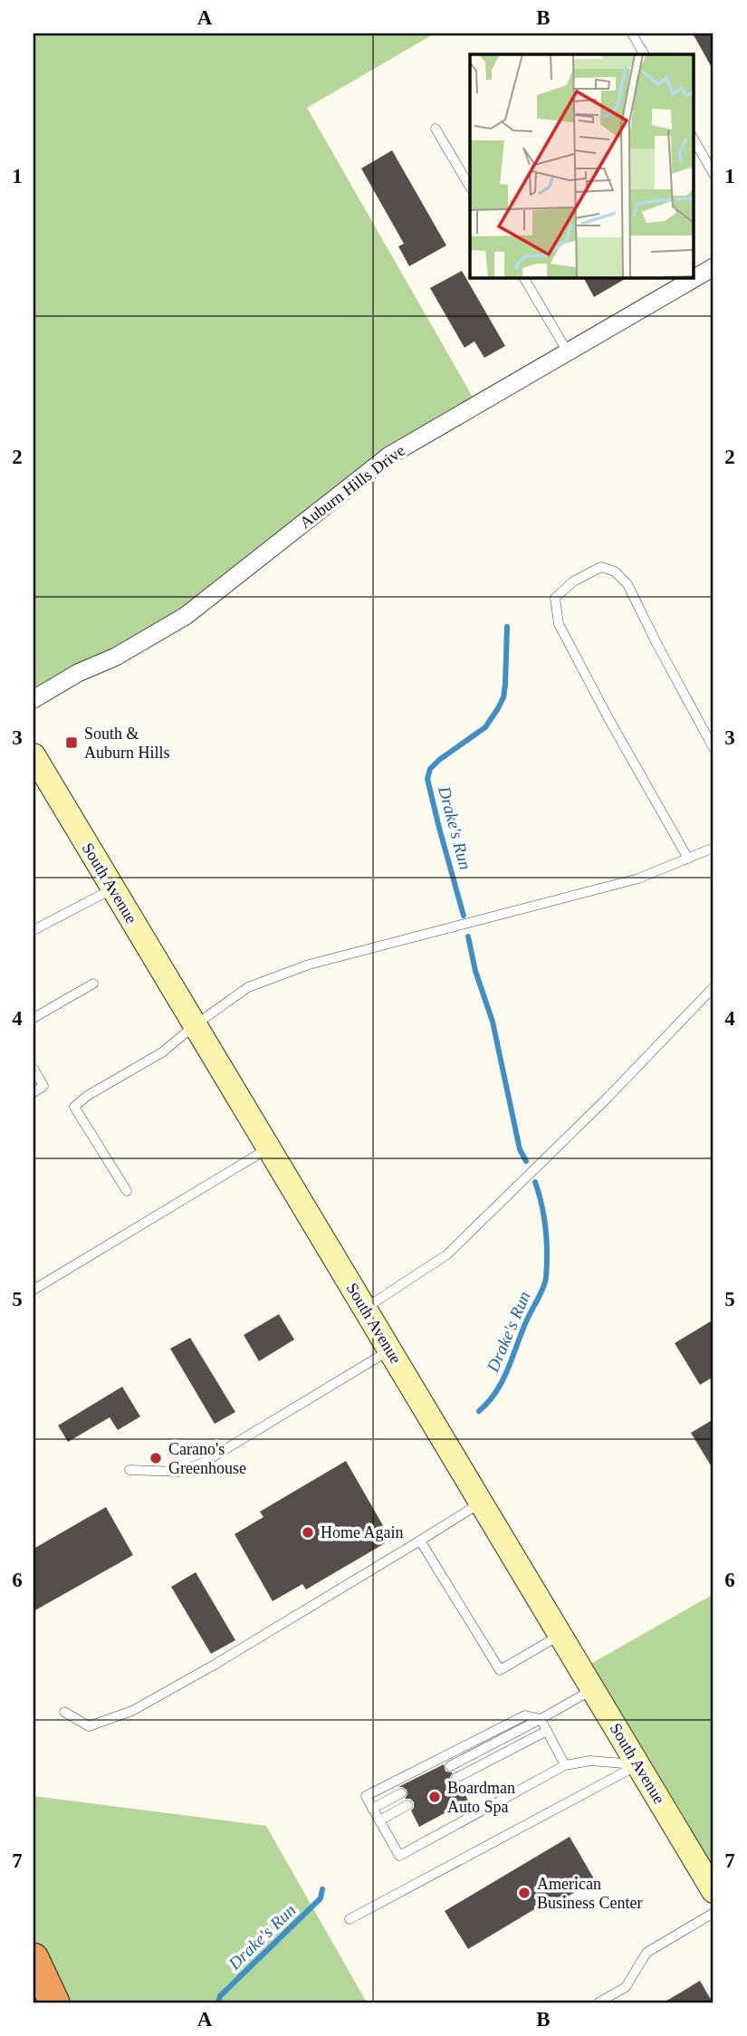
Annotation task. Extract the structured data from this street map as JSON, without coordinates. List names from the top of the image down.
{
  "streets": {
    "main road": ["South Avenue"],
    "street": ["Auburn Hills Drive"]
  },
  "water": ["Drake's Run"],
  "places": {
    "transit": ["South & Auburn Hills"],
    "other": [
      "Carano's Greenhouse",
      "Home Again",
      "Boardman Auto Spa",
      "American Business Center"
    ]
  },
  "grid": {
    "columns": ["A", "B"],
    "rows": [
      "1",
      "2",
      "3",
      "4",
      "5",
      "6",
      "7"
    ]
  }
}
